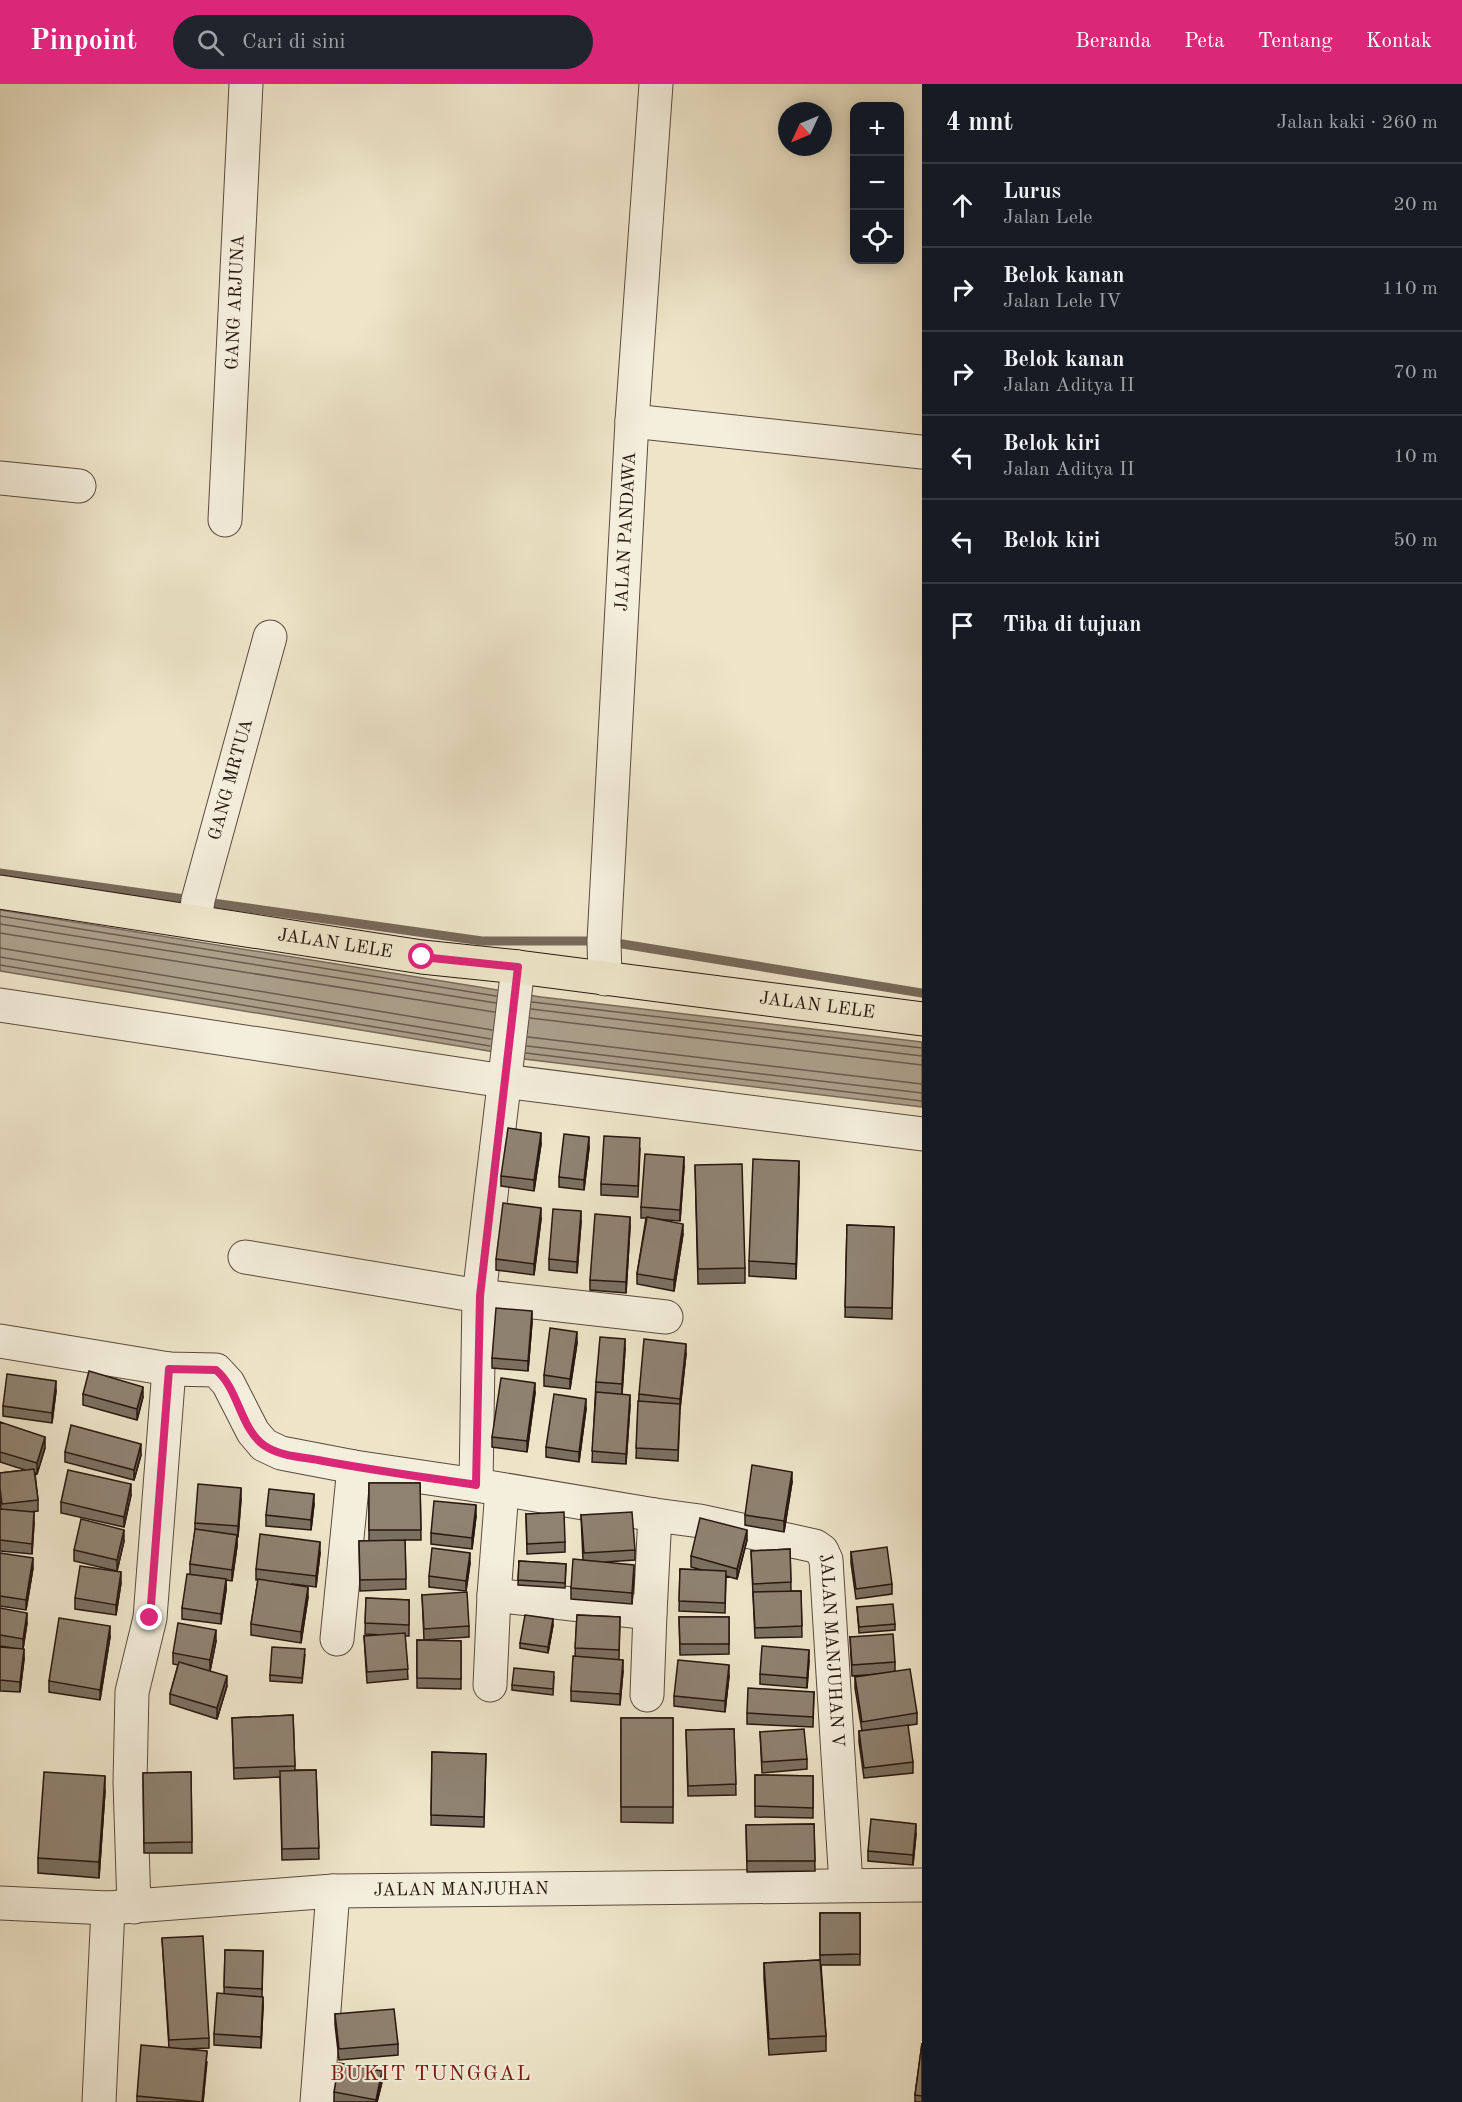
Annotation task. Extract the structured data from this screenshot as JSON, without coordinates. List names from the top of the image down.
{
  "streets": {
    "main road": ["JALAN LELE"],
    "street": [
      "GANG ARJUNA",
      "JALAN PANDAWA",
      "GANG MRTUA",
      "JALAN MANJUHAN V",
      "JALAN MANJUHAN"
    ]
  },
  "crossings": [
    ["JALAN PANDAWA", "JALAN LELE"],
    ["GANG MRTUA", "JALAN LELE"],
    ["JALAN MANJUHAN V", "JALAN MANJUHAN"]
  ],
  "districts": ["BUKIT TUNGGAL"],
  "north": "bottom left",
  "page": {
    "header": "Pinpoint",
    "search": "Cari di sini",
    "nav": [
      "Beranda",
      "Peta",
      "Tentang",
      "Kontak"
    ],
    "heading": ["4 mnt", "Jalan kaki · 260 m"],
    "map_buttons": ["+", "−"],
    "list": [
      ["Lurus", "Jalan Lele", "20 m"],
      ["Belok kanan", "Jalan Lele IV", "110 m"],
      ["Belok kanan", "Jalan Aditya II", "70 m"],
      ["Belok kiri", "Jalan Aditya II", "10 m"],
      ["Belok kiri", "50 m"],
      "Tiba di tujuan"
    ]
  }
}
